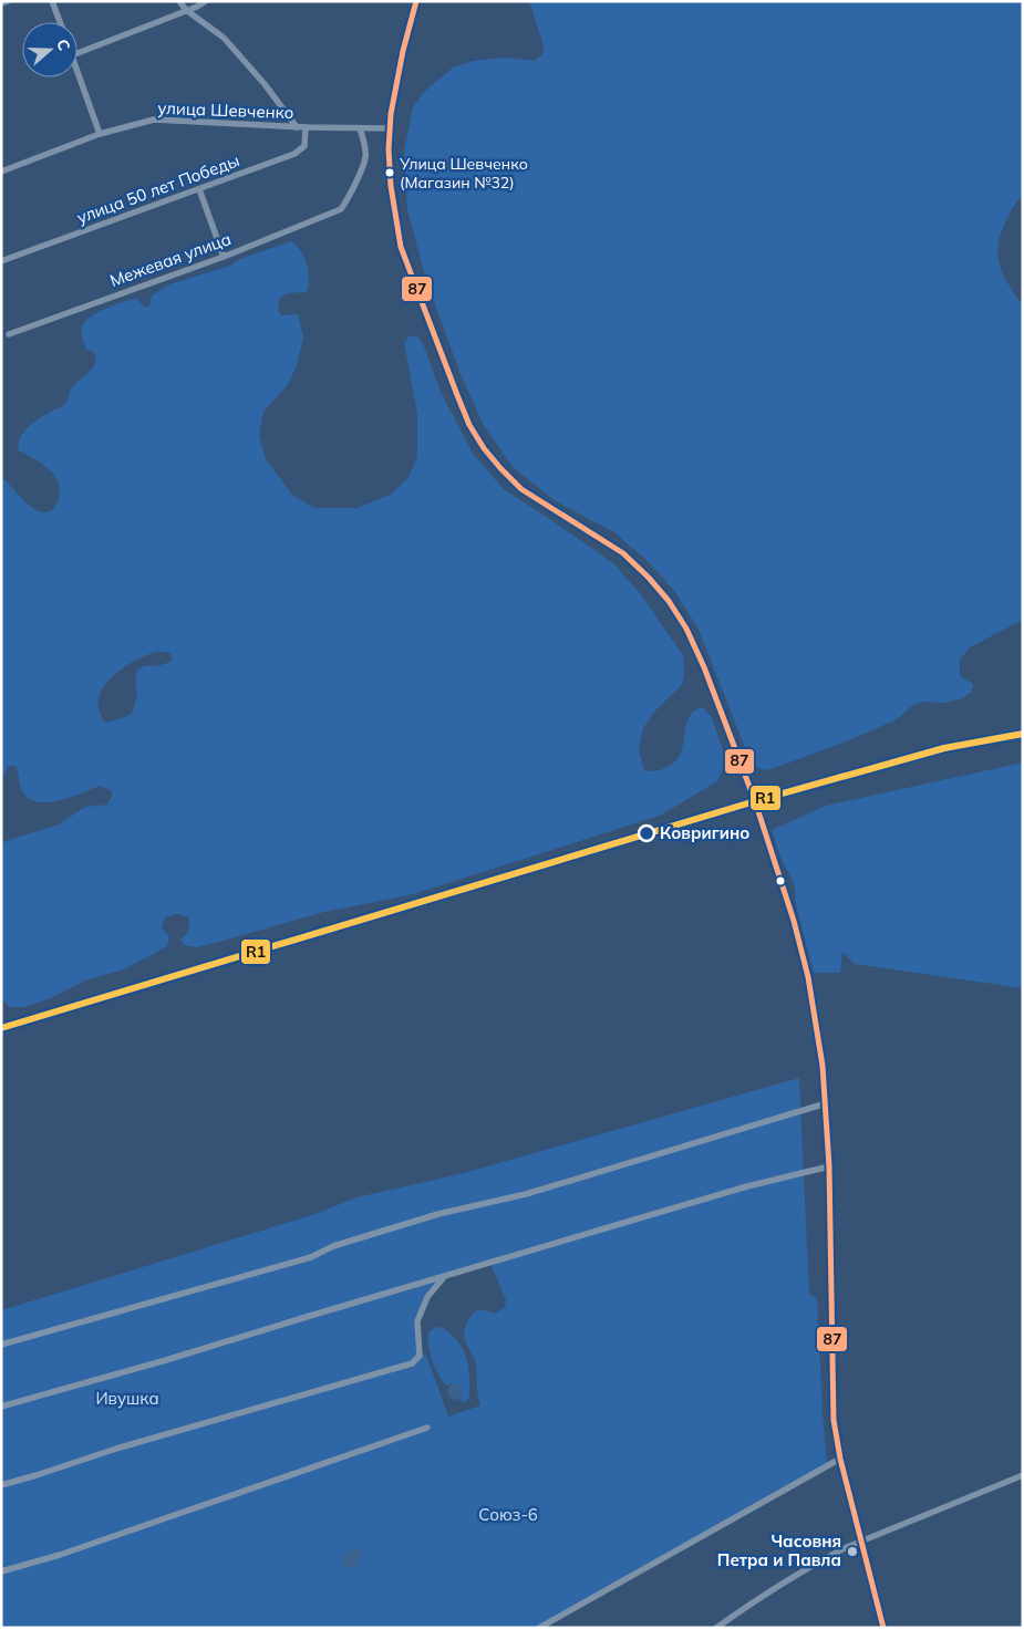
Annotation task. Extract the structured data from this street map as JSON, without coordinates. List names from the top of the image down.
{
  "streets": {
    "street": ["улица Шевченко", "улица 50 лет Победы", "Межевая улица"]
  },
  "crossings": [
    ["улица Шевченко", "улица 50 лет Победы"],
    ["улица Шевченко", "Межевая улица"]
  ],
  "parks": ["Ивушка", "Союз-6"],
  "places": ["Улица Шевченко (Магазин №32)", "Ковригино", "Часовня Петра и Павла"],
  "lines": ["transit line 87", "transit line R1"],
  "north": "right"
}
